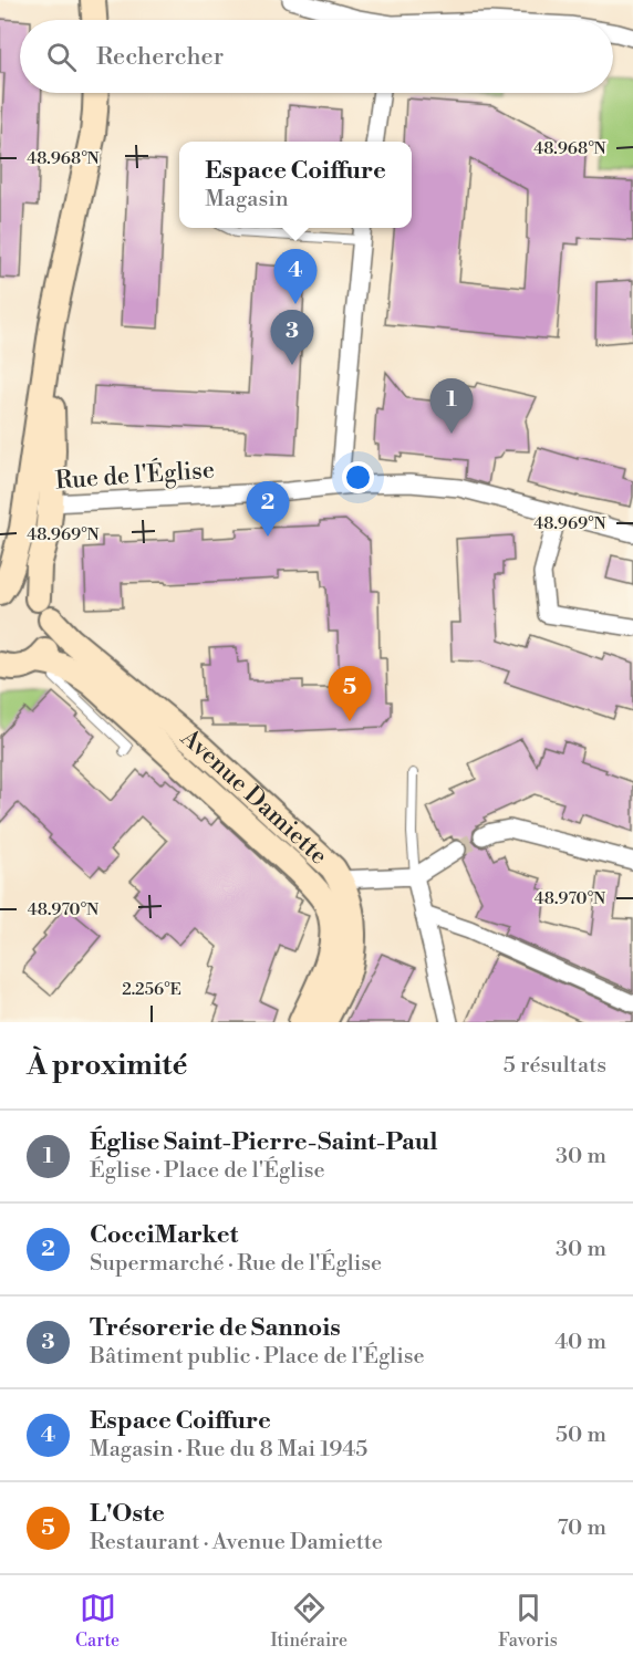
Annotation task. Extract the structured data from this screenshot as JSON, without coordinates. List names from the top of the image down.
{
  "streets": {
    "main road": ["Avenue Damiette"],
    "street": ["Rue de l'Église"]
  },
  "page": {
    "search": "Rechercher",
    "popup": ["Espace Coiffure", "Magasin"],
    "pins": [
      "4",
      "3",
      "1",
      "2",
      "5"
    ],
    "heading": ["À proximité", "5 résultats"],
    "list": [
      {
        "mark": "1",
        "name": "Église Saint-Pierre-Saint-Paul",
        "note": "Église · Place de l'Église",
        "value": "30 m"
      },
      {
        "mark": "2",
        "name": "CocciMarket",
        "note": "Supermarché · Rue de l'Église",
        "value": "30 m"
      },
      {
        "mark": "3",
        "name": "Trésorerie de Sannois",
        "note": "Bâtiment public · Place de l'Église",
        "value": "40 m"
      },
      {
        "mark": "4",
        "name": "Espace Coiffure",
        "note": "Magasin · Rue du 8 Mai 1945",
        "value": "50 m"
      },
      {
        "mark": "5",
        "name": "L'Oste",
        "note": "Restaurant · Avenue Damiette",
        "value": "70 m"
      }
    ],
    "nav": ["Carte", "Itinéraire", "Favoris"]
  },
  "coordinates": [
    "48.968°N",
    "48.969°N",
    "48.970°N",
    "2.256°E"
  ]
}
